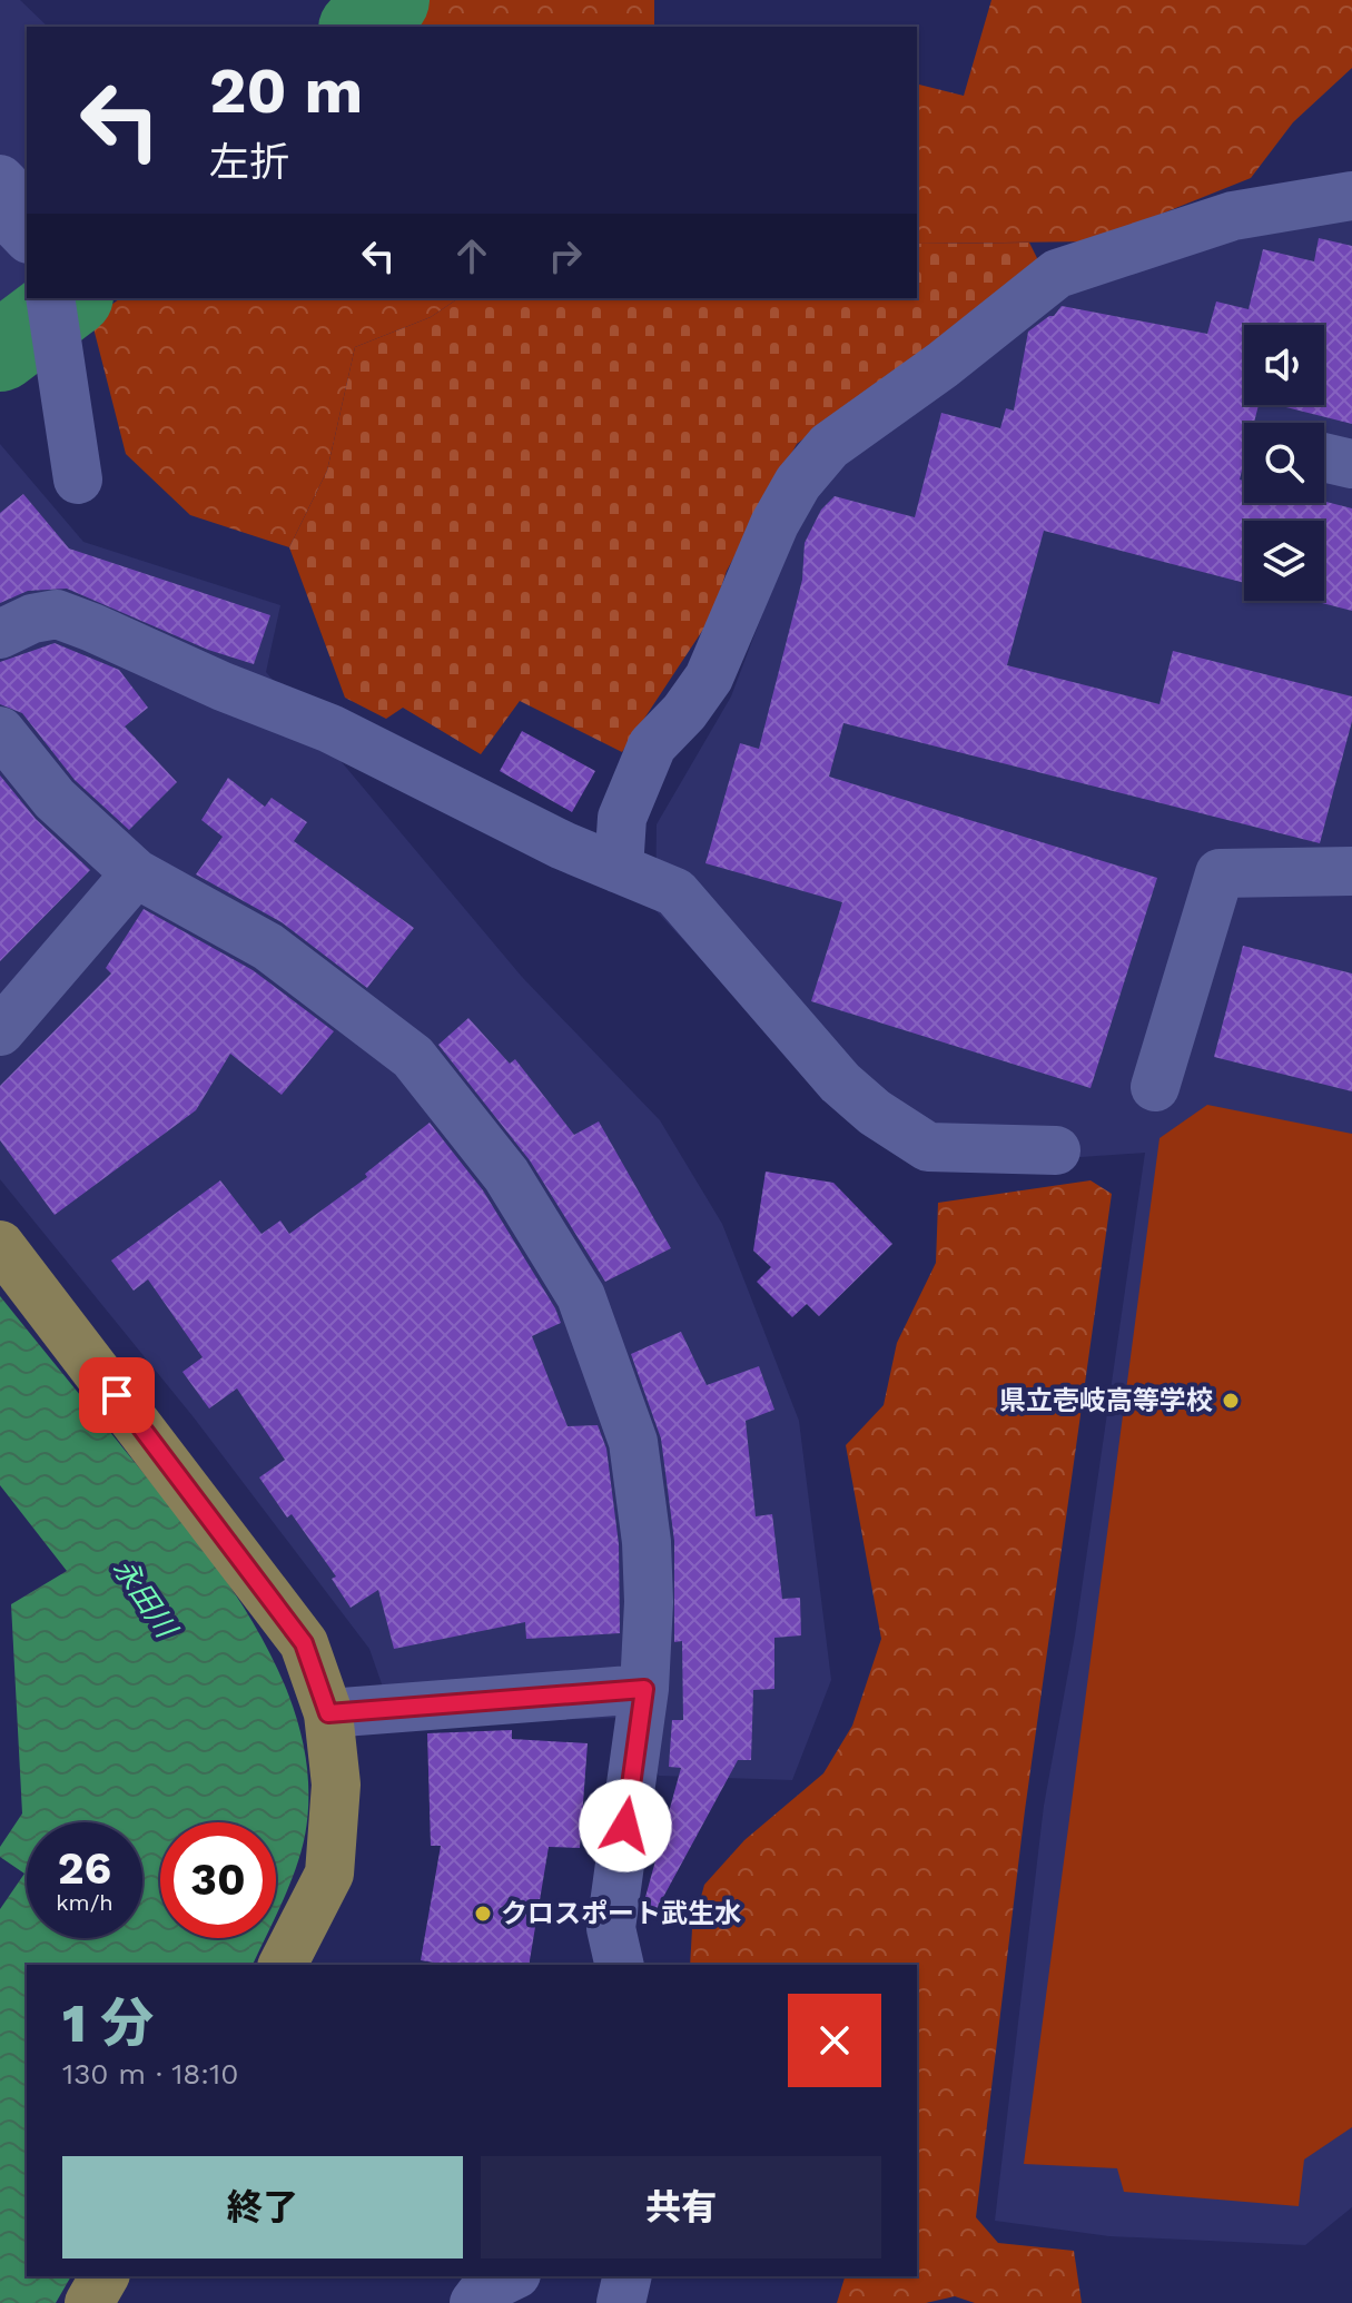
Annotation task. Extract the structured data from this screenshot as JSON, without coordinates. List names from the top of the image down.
{
  "water": ["永田川"],
  "places": ["県立壱岐高等学校", "クロスポート武生水"],
  "page": {
    "turn": ["20 m", "左折"],
    "speed": "26 km/h",
    "limit": "30",
    "heading": ["1 分", "130 m · 18:10"],
    "buttons": ["終了", "共有"]
  }
}
